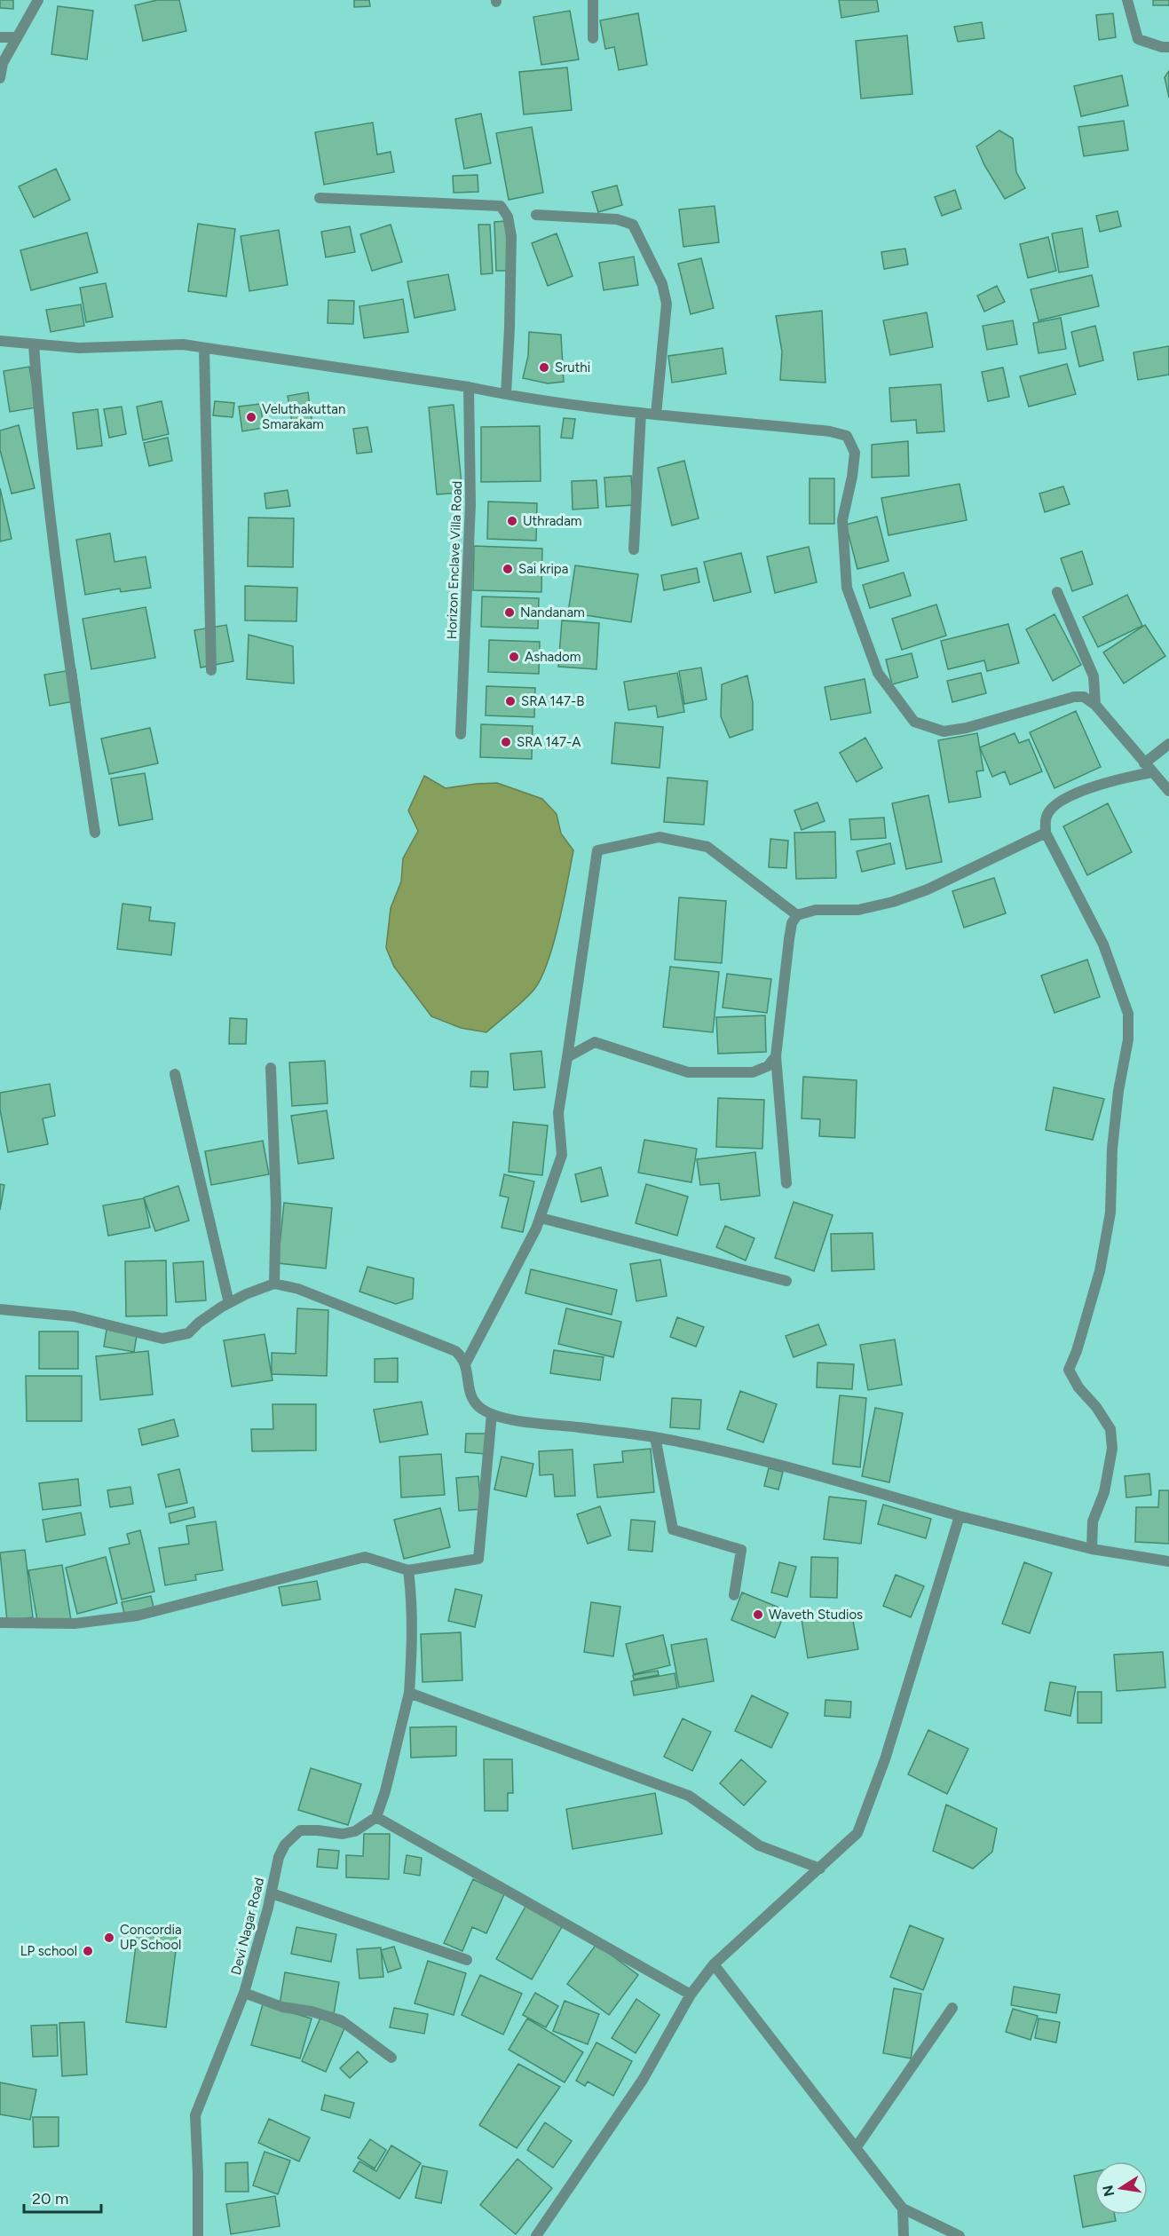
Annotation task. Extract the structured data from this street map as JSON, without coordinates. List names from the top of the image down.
{
  "streets": {
    "street": ["Horizon Enclave Villa Road", "Devi Nagar Road"]
  },
  "places": [
    "Sruthi",
    "Veluthakuttan Smarakam",
    "Uthradam",
    "Sai kripa",
    "Nandanam",
    "Ashadom",
    "SRA 147-B",
    "SRA 147-A",
    "Waveth Studios",
    "Concordia UP School",
    "LP school"
  ],
  "scale_bar": "20 m",
  "north": "left"
}
